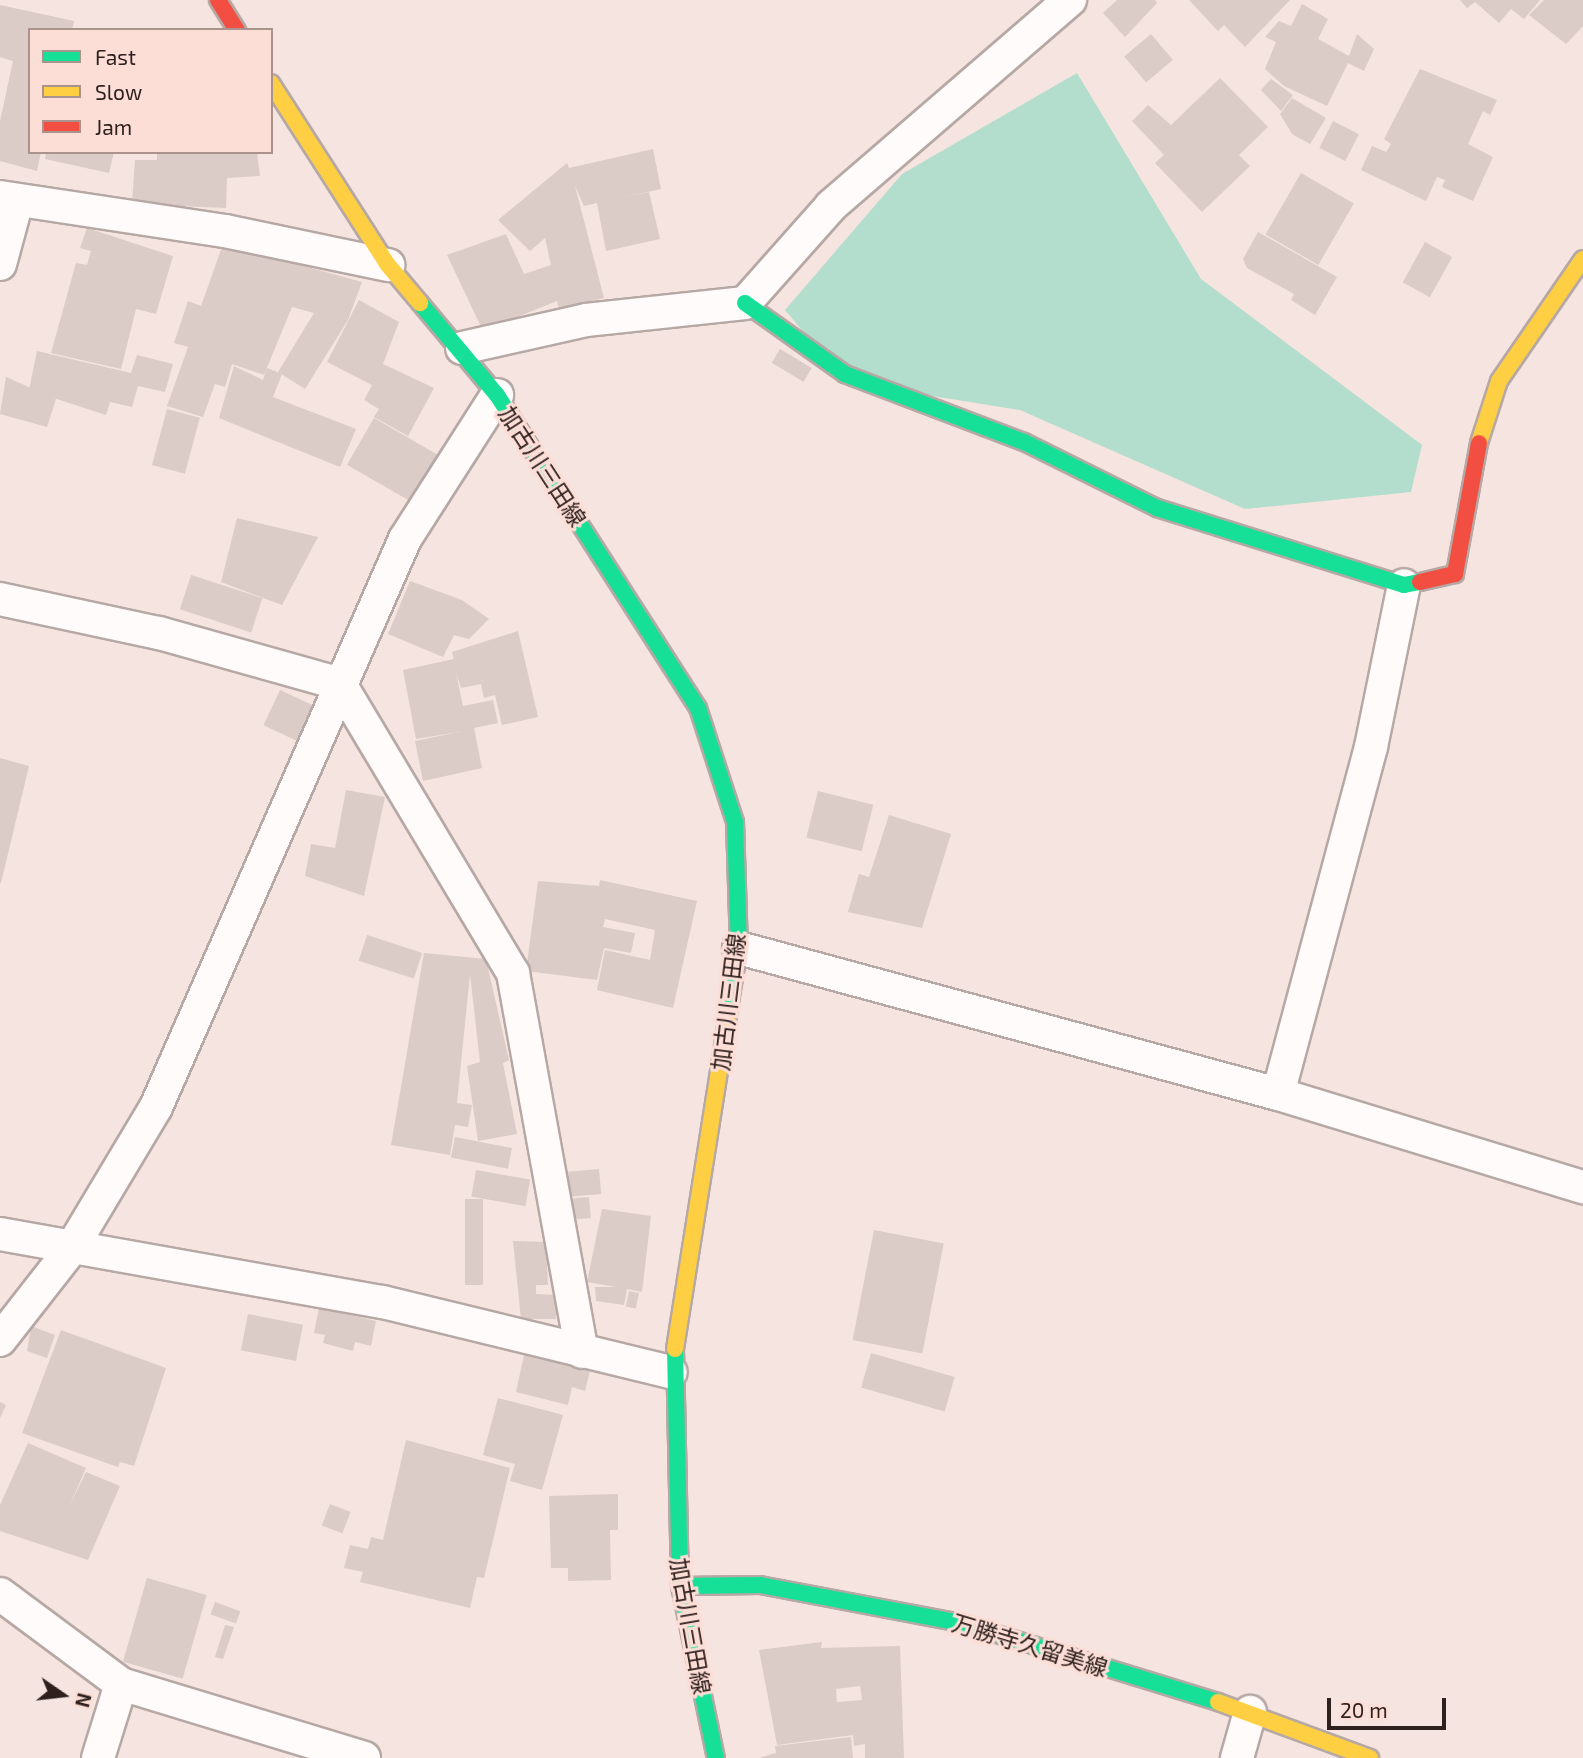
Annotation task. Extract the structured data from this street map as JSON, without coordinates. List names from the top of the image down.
{
  "streets": {
    "main road": ["加古川三田線", "万勝寺久留美線"]
  },
  "crossings": [
    ["加古川三田線", "万勝寺久留美線"]
  ],
  "legend": ["Fast", "Slow", "Jam"],
  "scale_bar": "20 m",
  "north": "right"
}
